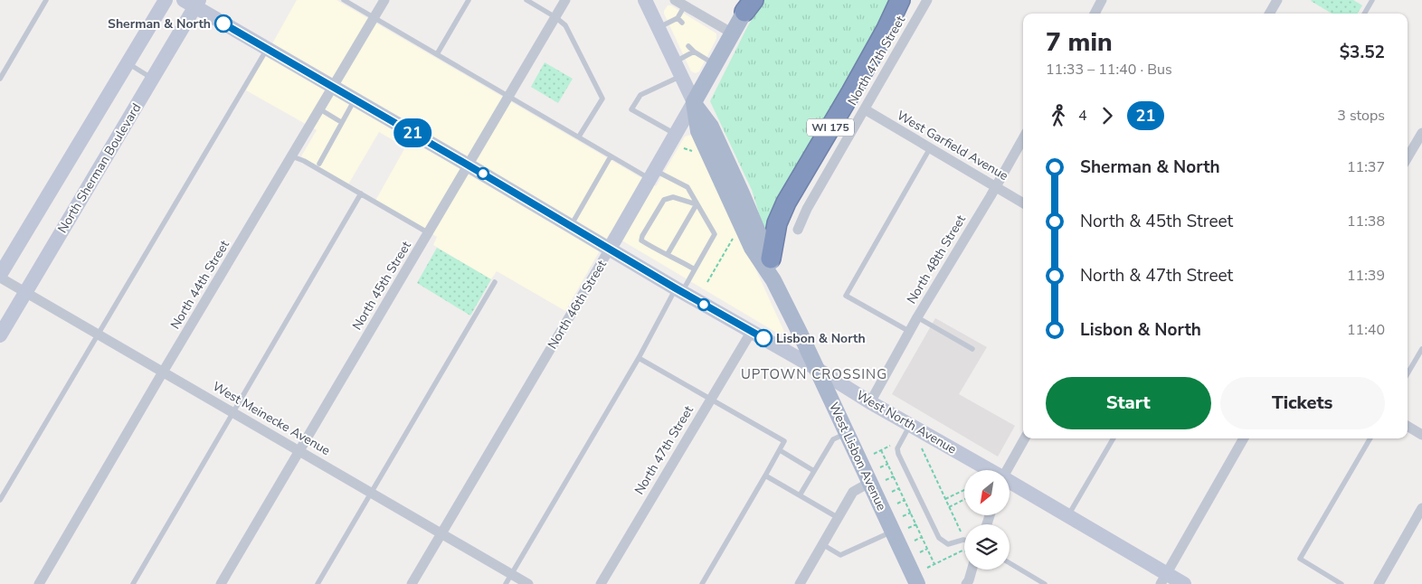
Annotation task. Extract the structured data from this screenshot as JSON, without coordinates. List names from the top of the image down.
{
  "streets": {
    "highway": ["WI 175"],
    "main road": [
      "North Sherman Boulevard",
      "North 46th Street",
      "West North Avenue",
      "West Lisbon Avenue"
    ],
    "street": [
      "North 47th Street",
      "West Garfield Avenue",
      "North 48th Street",
      "North 44th Street",
      "North 45th Street",
      "West Meinecke Avenue"
    ]
  },
  "crossings": [
    ["North 47th Street", "West Garfield Avenue"],
    ["North 47th Street", "West North Avenue"],
    ["WI 175", "West Lisbon Avenue"],
    ["West Garfield Avenue", "North 48th Street"],
    ["North Sherman Boulevard", "West Meinecke Avenue"],
    ["North Sherman Boulevard", "West North Avenue"],
    ["North 48th Street", "West North Avenue"],
    ["North 44th Street", "West Meinecke Avenue"],
    ["North 44th Street", "West North Avenue"],
    ["North 45th Street", "West Meinecke Avenue"],
    ["North 45th Street", "West North Avenue"],
    ["North 46th Street", "West Meinecke Avenue"],
    ["North 46th Street", "West North Avenue"],
    ["North 46th Street", "West Lisbon Avenue"],
    ["West North Avenue", "West Lisbon Avenue"]
  ],
  "districts": ["UPTOWN CROSSING"],
  "places": ["Sherman & North", "Lisbon & North"],
  "lines": ["bus line 21"],
  "north": "bottom left",
  "page": {
    "on_map": "21",
    "heading": ["7 min", "11:33 – 11:40 · Bus", "$3.52"],
    "legs": ["4", "21", "3 stops"],
    "list": [
      {
        "name": "Sherman & North",
        "value": "11:37"
      },
      {
        "name": "North & 45th Street",
        "value": "11:38"
      },
      {
        "name": "North & 47th Street",
        "value": "11:39"
      },
      {
        "name": "Lisbon & North",
        "value": "11:40"
      }
    ],
    "buttons": ["Start", "Tickets"]
  }
}
